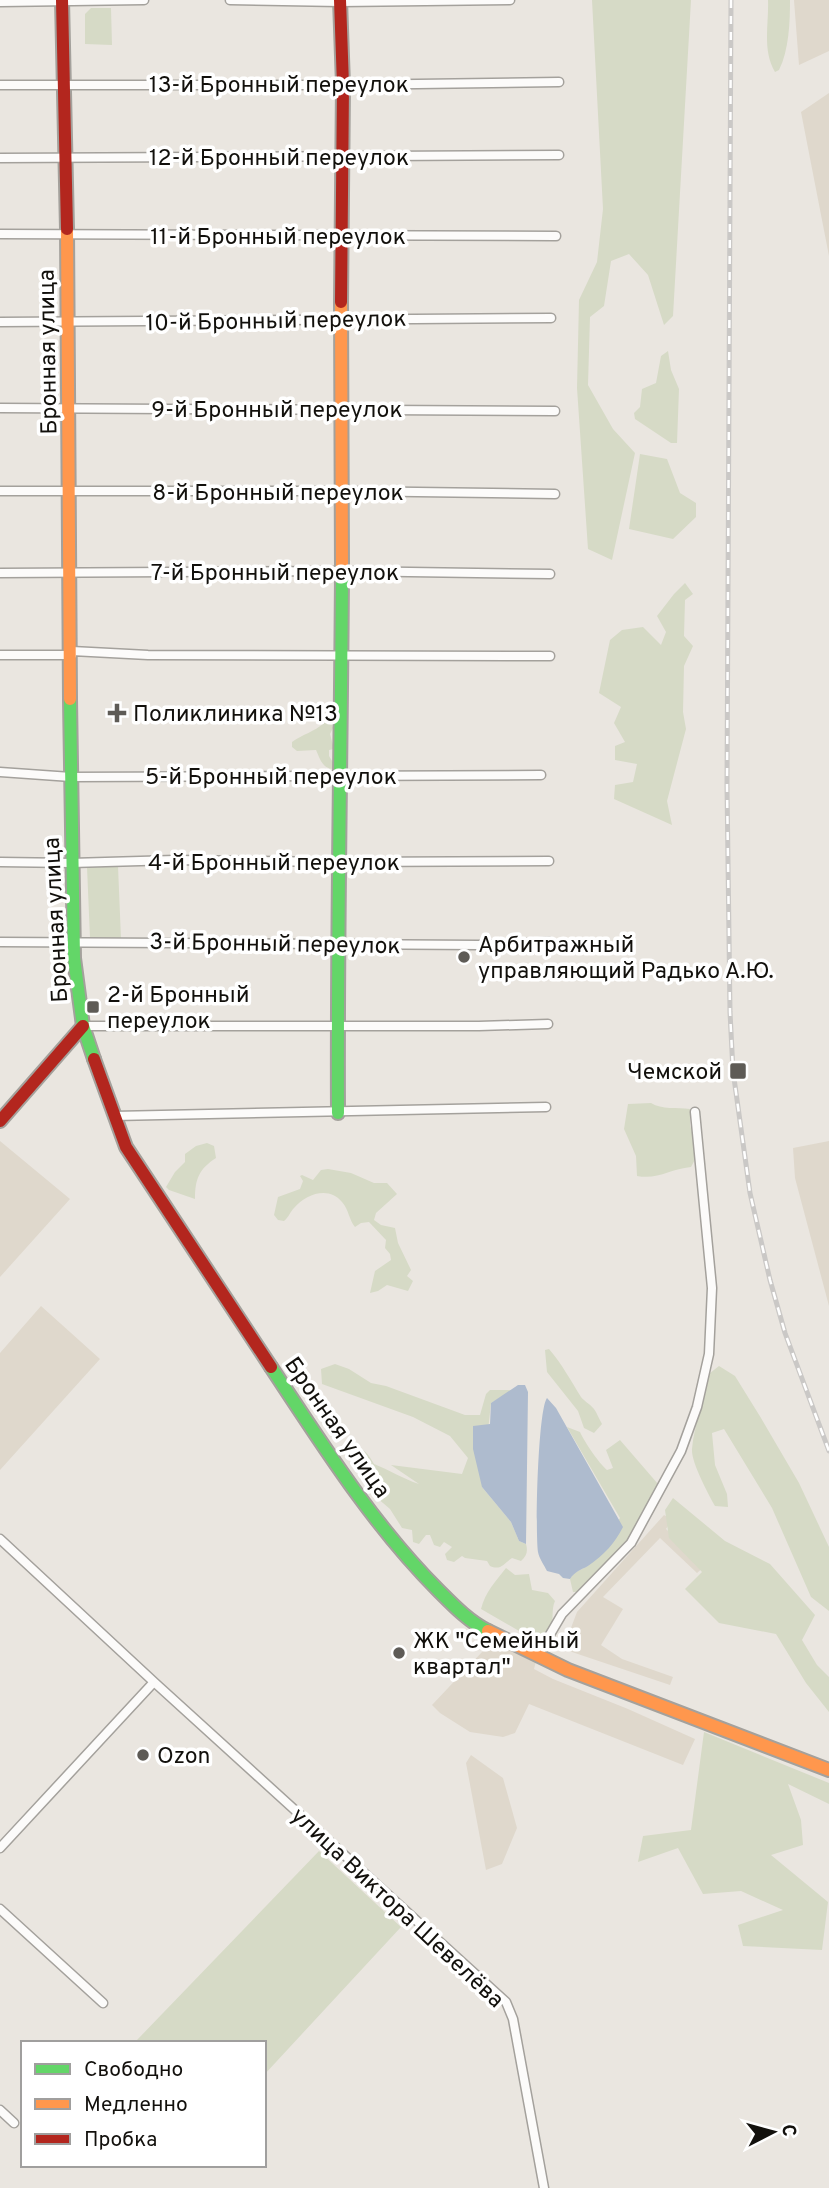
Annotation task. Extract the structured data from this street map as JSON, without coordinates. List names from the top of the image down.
{
  "streets": {
    "street": [
      "13-й Бронный переулок",
      "12-й Бронный переулок",
      "11-й Бронный переулок",
      "10-й Бронный переулок",
      "Бронная улица",
      "9-й Бронный переулок",
      "8-й Бронный переулок",
      "7-й Бронный переулок",
      "5-й Бронный переулок",
      "4-й Бронный переулок",
      "3-й Бронный переулок",
      "улица Виктора Шевелёва"
    ]
  },
  "crossings": [
    ["13-й Бронный переулок", "Бронная улица"],
    ["12-й Бронный переулок", "Бронная улица"],
    ["11-й Бронный переулок", "Бронная улица"],
    ["10-й Бронный переулок", "Бронная улица"],
    ["Бронная улица", "9-й Бронный переулок"],
    ["Бронная улица", "8-й Бронный переулок"],
    ["Бронная улица", "7-й Бронный переулок"],
    ["Бронная улица", "5-й Бронный переулок"],
    ["Бронная улица", "4-й Бронный переулок"],
    ["Бронная улица", "3-й Бронный переулок"]
  ],
  "places": {
    "health": ["Поликлиника №13"],
    "other": ["Арбитражный управляющий Радько А.Ю.", "ЖК \"Семейный квартал\"", "Ozon"],
    "transit": ["2-й Бронный переулок", "Чемской"]
  },
  "legend": ["Свободно", "Медленно", "Пробка"],
  "north": "right"
}
